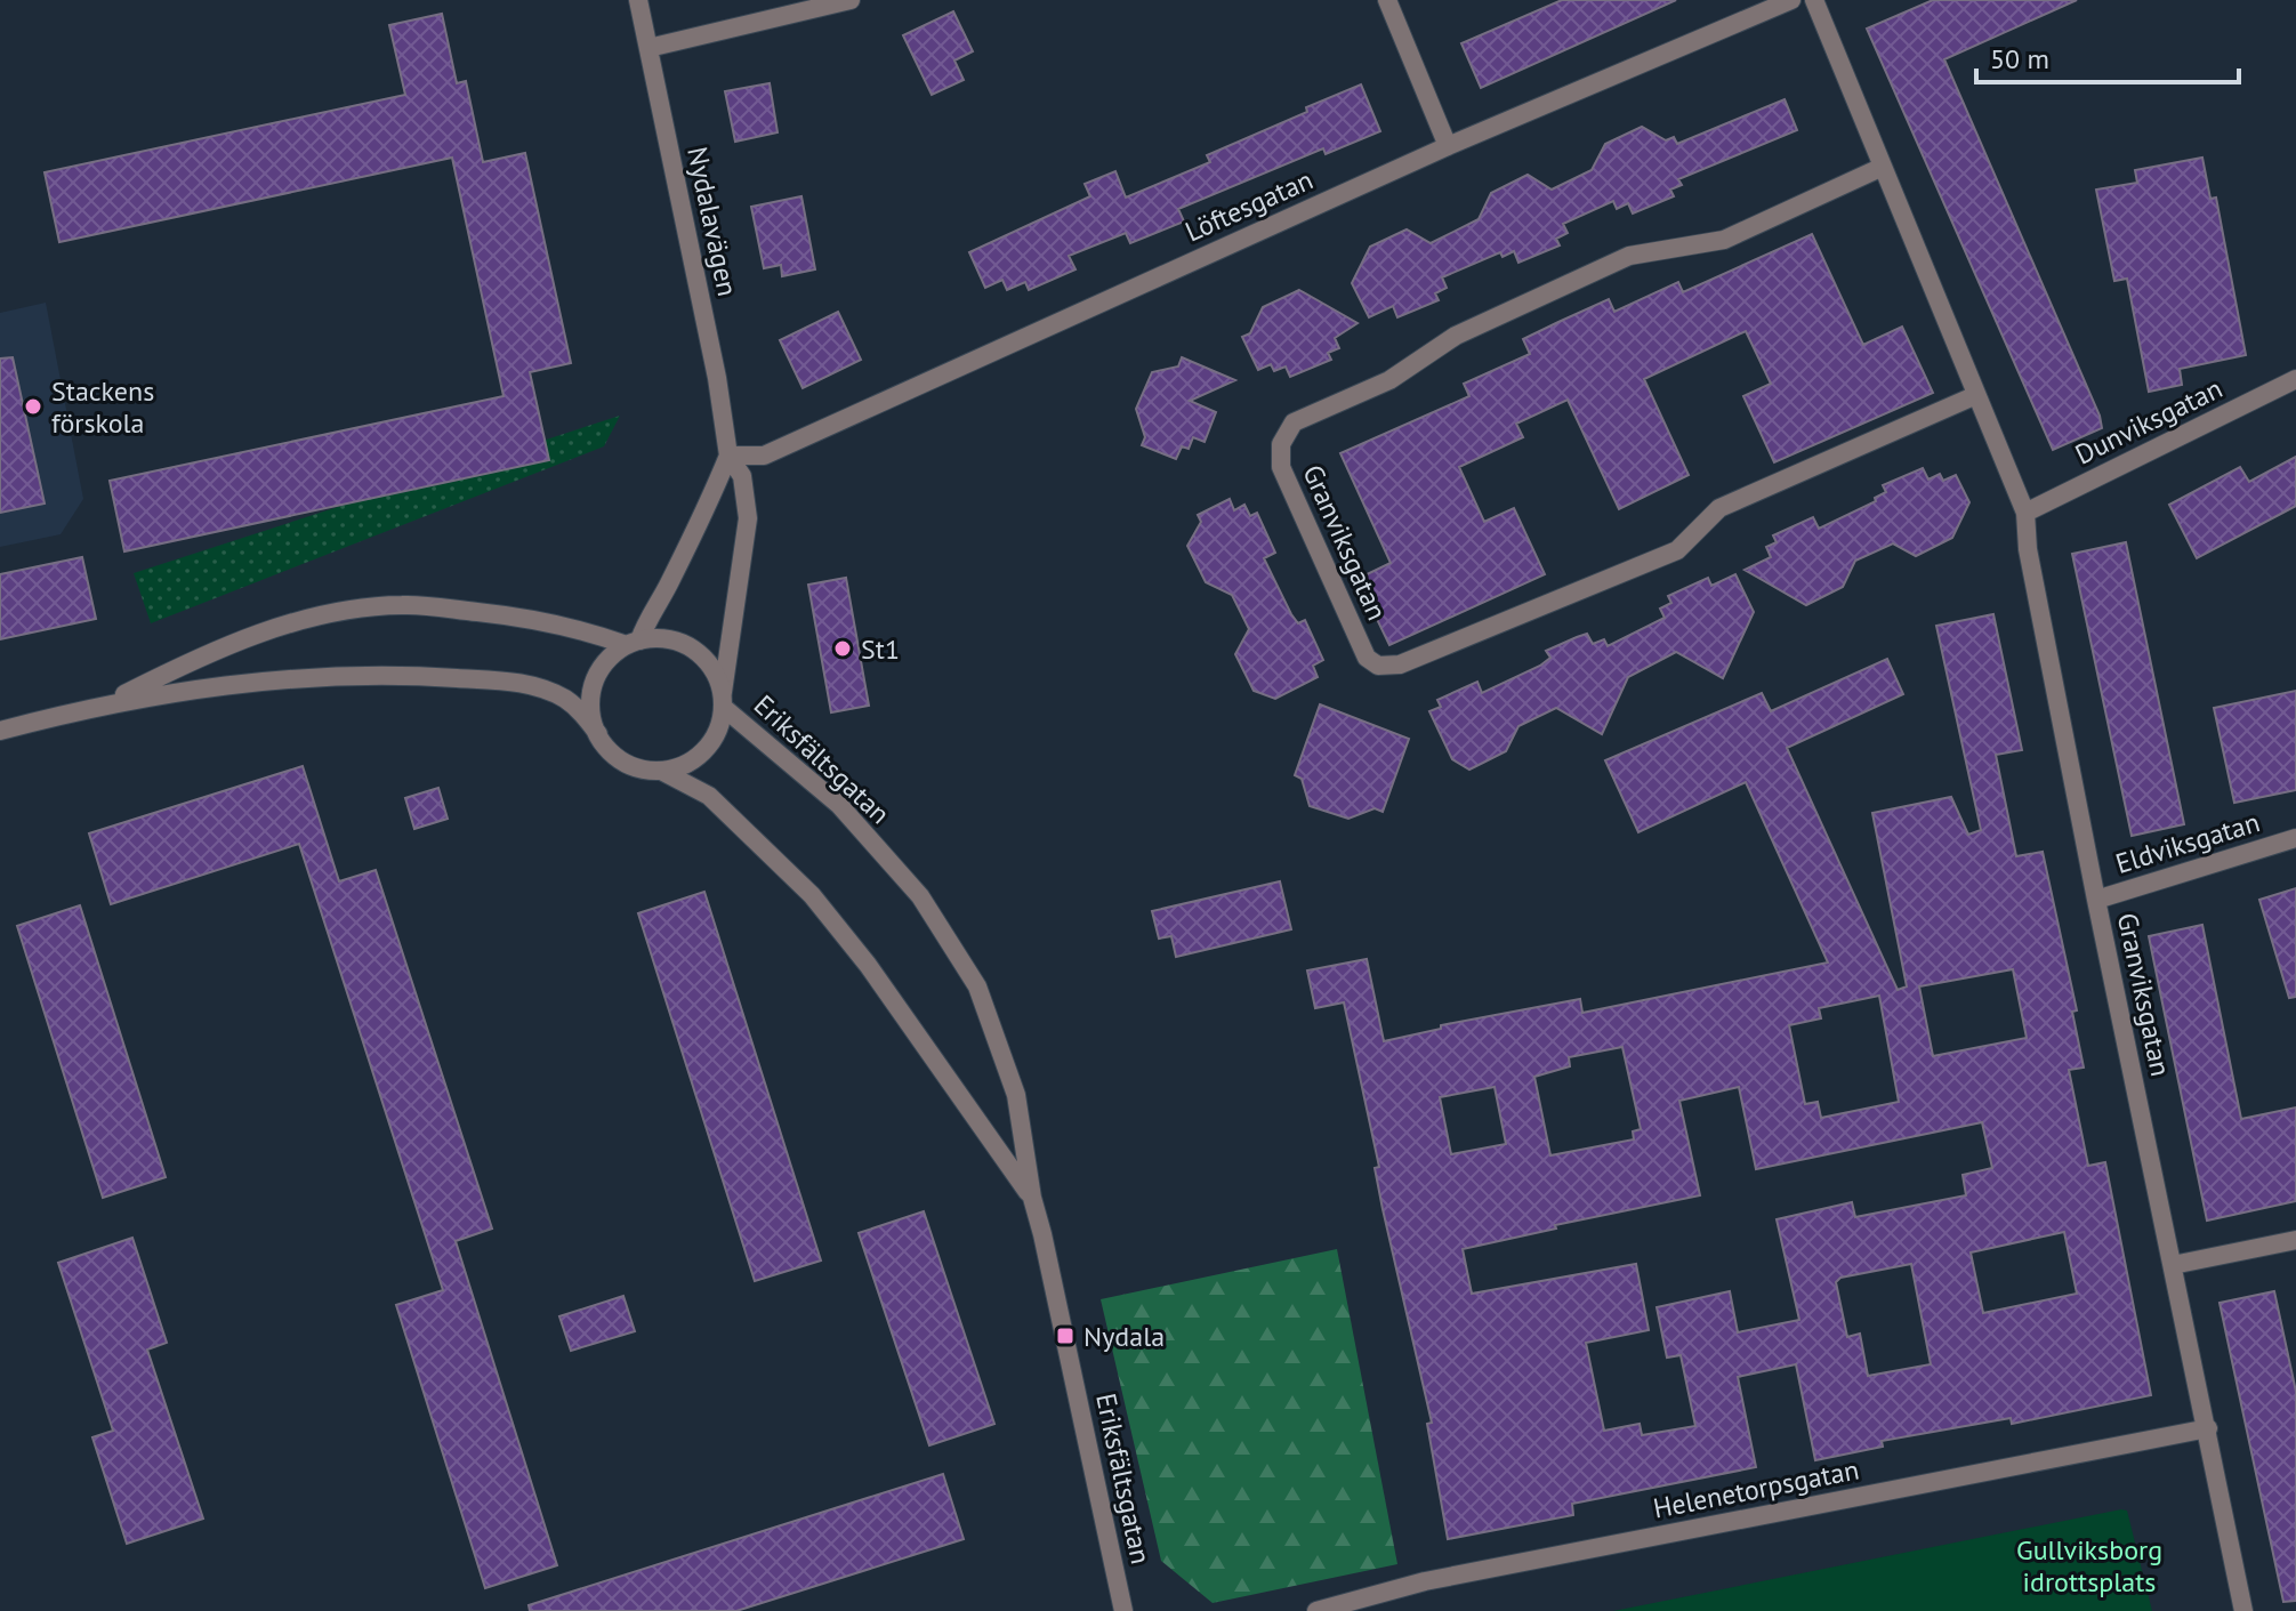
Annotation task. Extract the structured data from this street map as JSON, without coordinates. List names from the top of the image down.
{
  "streets": {
    "street": [
      "Löftesgatan",
      "Nydalavägen",
      "Dunviksgatan",
      "Granviksgatan",
      "Eriksfältsgatan",
      "Eldviksgatan",
      "Helenetorpsgatan"
    ]
  },
  "crossings": [
    ["Löftesgatan", "Nydalavägen"],
    ["Nydalavägen", "Eriksfältsgatan"],
    ["Dunviksgatan", "Granviksgatan"],
    ["Granviksgatan", "Eldviksgatan"],
    ["Granviksgatan", "Helenetorpsgatan"]
  ],
  "parks": ["Gullviksborg idrottsplats"],
  "places": {
    "other": ["Stackens förskola", "St1"],
    "transit": ["Nydala"]
  },
  "scale_bar": "50 m"
}
